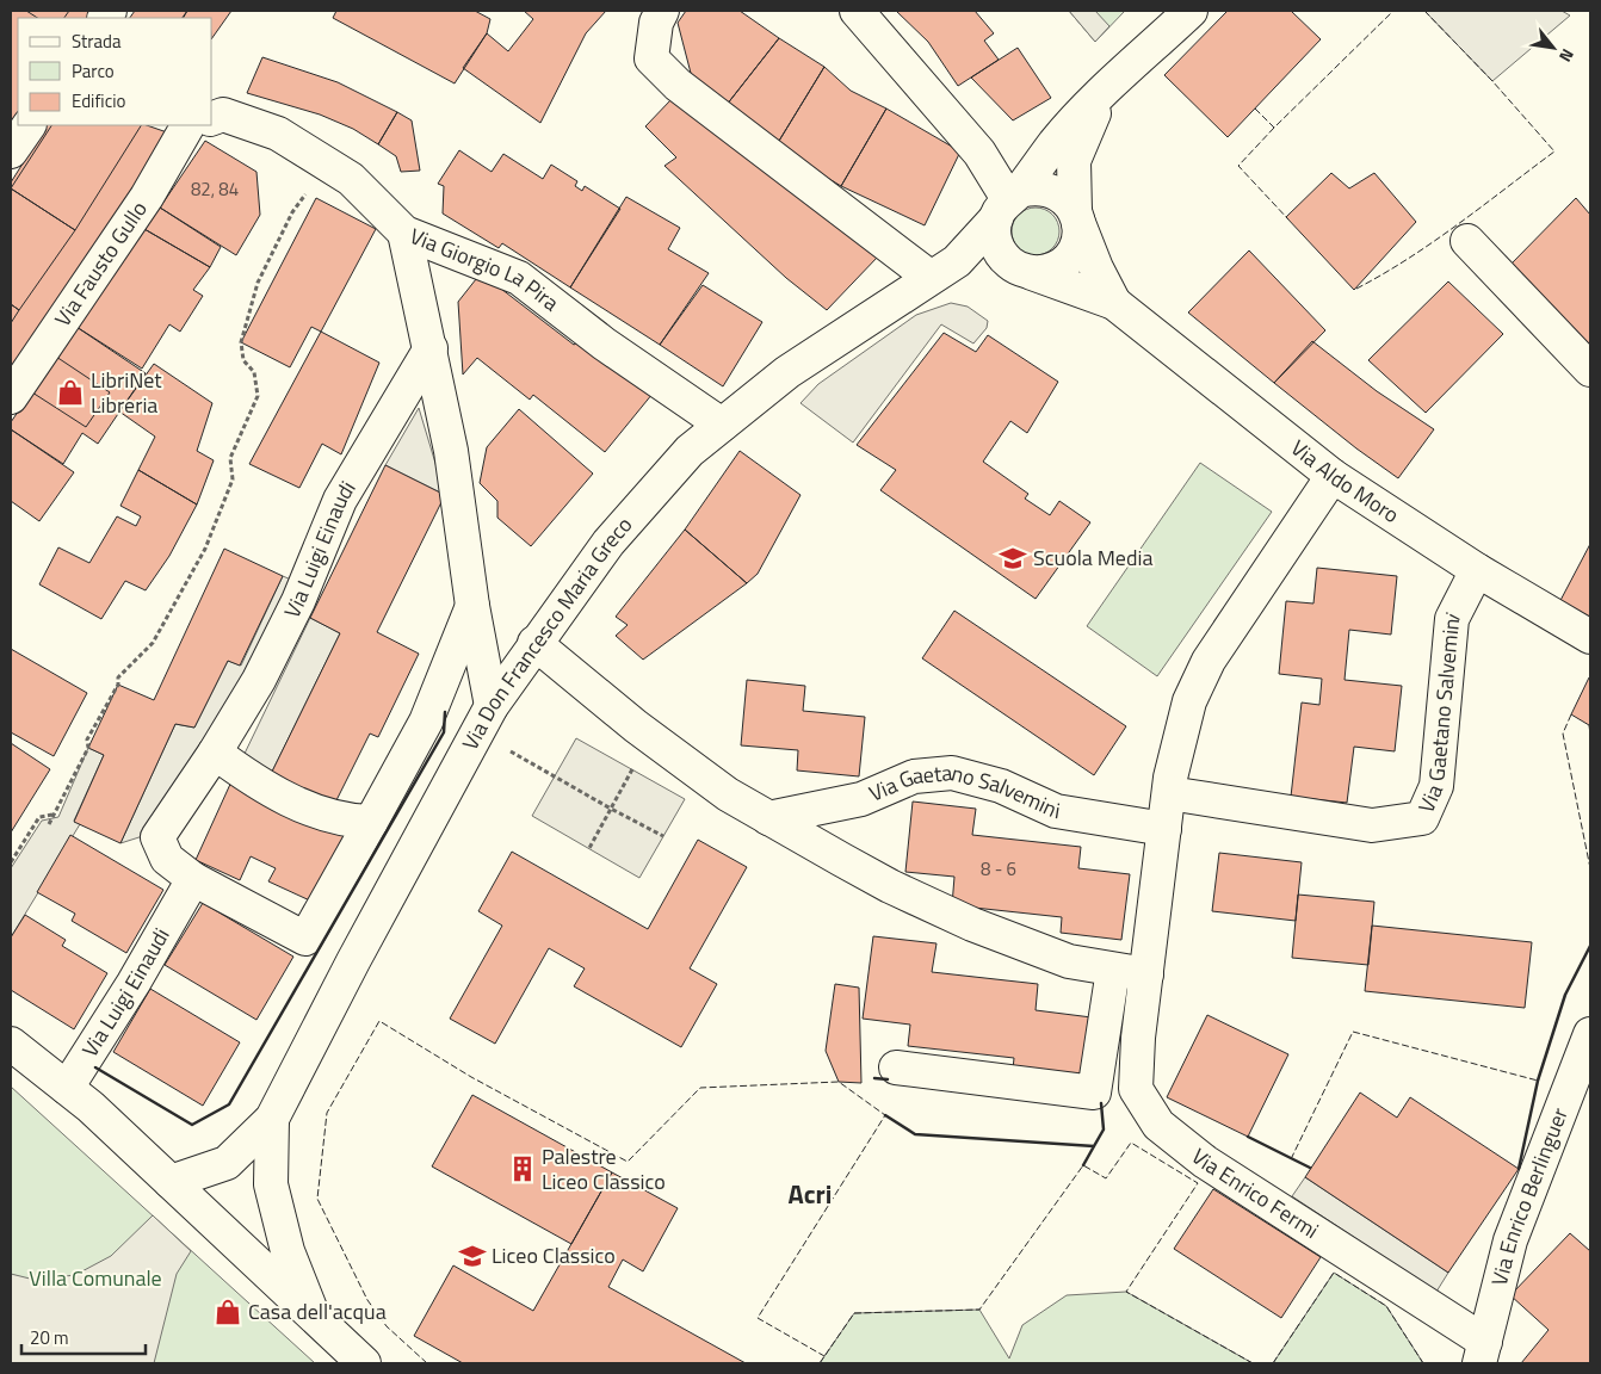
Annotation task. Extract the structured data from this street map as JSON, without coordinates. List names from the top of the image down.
{
  "streets": {
    "street": [
      "Via Fausto Gullo",
      "Via Giorgio La Pira",
      "Via Aldo Moro",
      "Via Luigi Einaudi",
      "Via Don Francesco Maria Greco",
      "Via Gaetano Salvemini",
      "Via Enrico Fermi",
      "Via Enrico Berlinguer"
    ]
  },
  "crossings": [
    ["Via Giorgio La Pira", "Via Don Francesco Maria Greco"],
    ["Via Aldo Moro", "Via Don Francesco Maria Greco"],
    ["Via Aldo Moro", "Via Gaetano Salvemini"],
    ["Via Enrico Fermi", "Via Enrico Berlinguer"]
  ],
  "districts": ["Acri"],
  "parks": ["Villa Comunale"],
  "places": {
    "shop": ["LibriNet Libreria", "Casa dell'acqua"],
    "school or university": ["Scuola Media", "Liceo Classico"],
    "building": ["Palestre Liceo Classico"]
  },
  "house_numbers": ["82, 84", "8 - 6"],
  "legend": ["Strada", "Parco", "Edificio"],
  "scale_bar": "20 m",
  "north": "bottom right"
}
